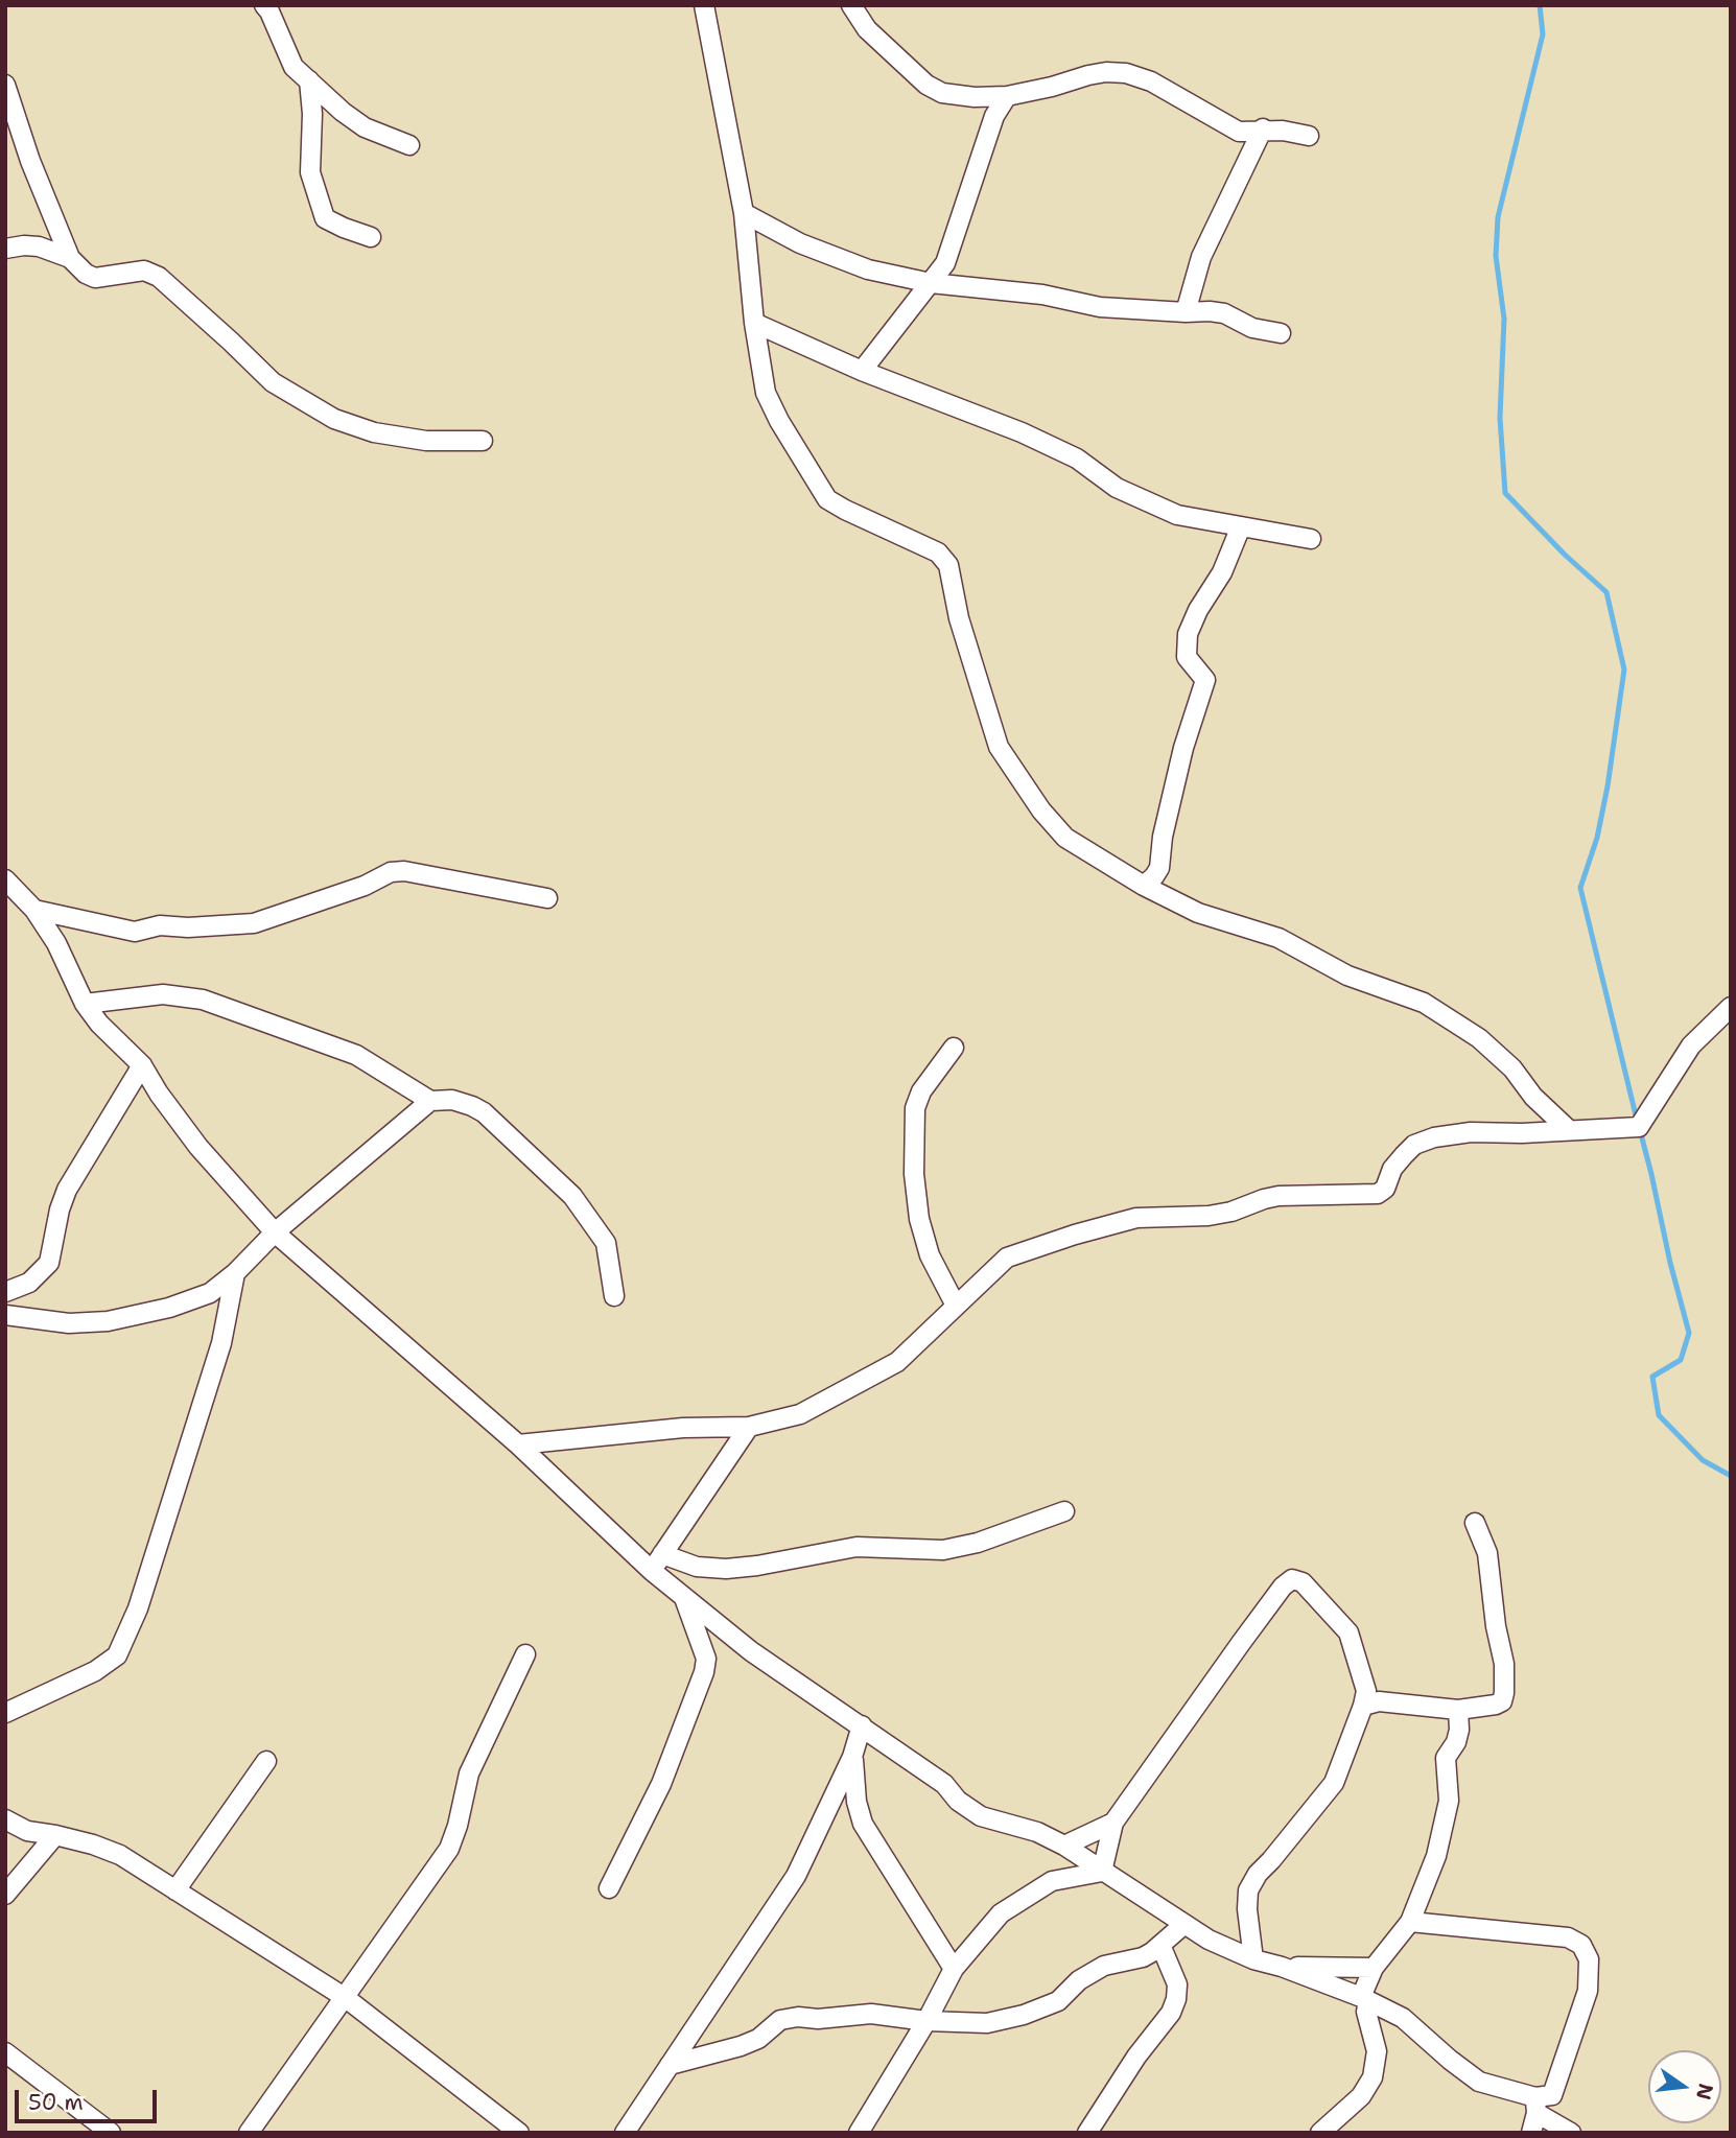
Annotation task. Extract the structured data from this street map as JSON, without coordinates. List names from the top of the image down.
{
  "scale_bar": "50 m",
  "north": "right"
}
